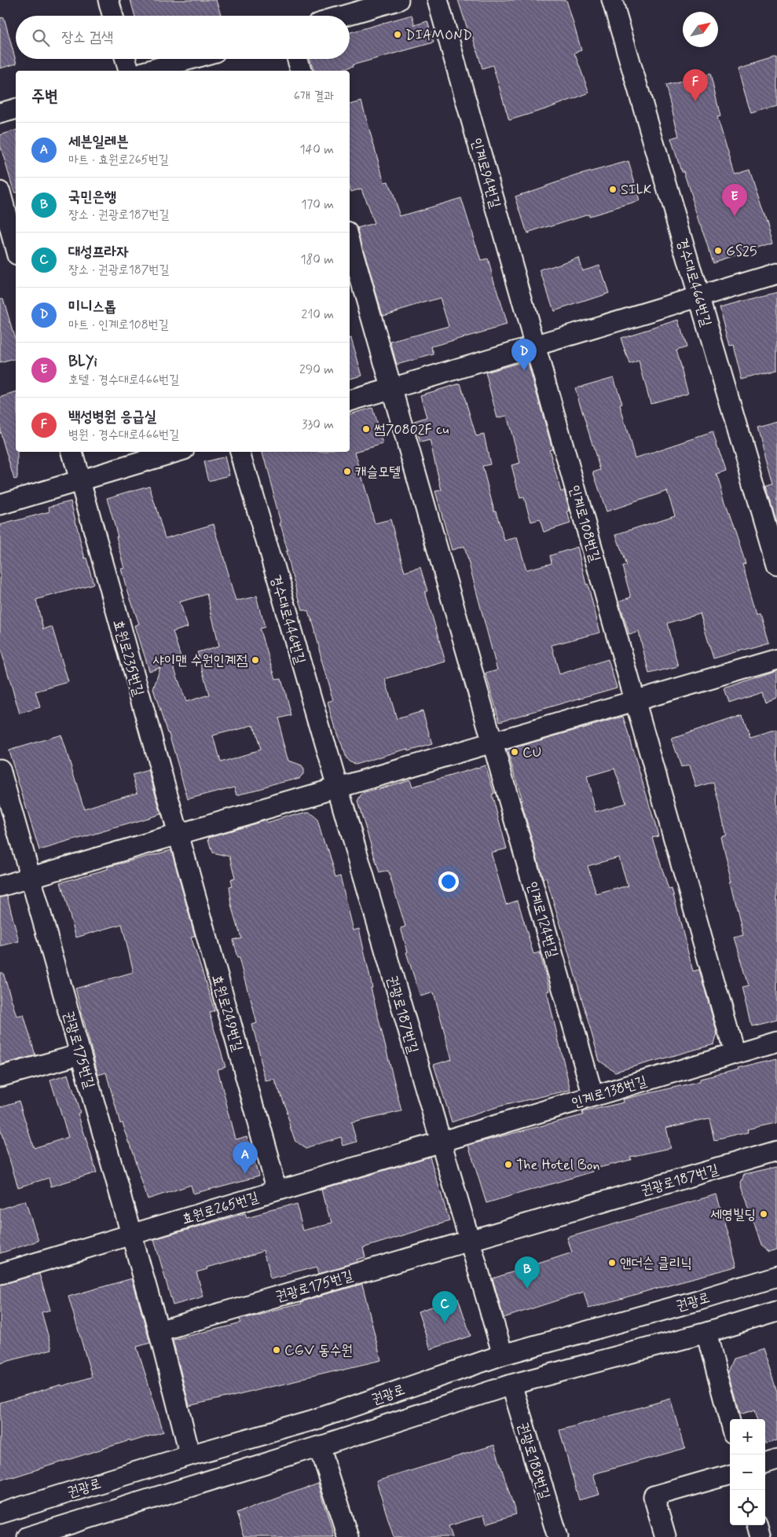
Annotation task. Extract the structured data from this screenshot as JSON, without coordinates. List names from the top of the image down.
{
  "streets": {
    "street": [
      "인계로94번길",
      "경수대로466번길",
      "인계로108번길",
      "경수대로446번길",
      "효원로235번길",
      "인계로124번길",
      "효원로249번길",
      "권광로187번길",
      "권광로175번길",
      "인계로138번길",
      "효원로265번길",
      "권광로",
      "권광로188번길"
    ]
  },
  "crossings": [
    ["인계로94번길", "인계로108번길"],
    ["경수대로446번길", "권광로187번길"],
    ["효원로235번길", "효원로249번길"],
    ["인계로124번길", "인계로138번길"],
    ["효원로249번길", "효원로265번길"],
    ["권광로187번길", "권광로175번길"],
    ["권광로187번길", "인계로138번길"],
    ["권광로187번길", "효원로265번길"],
    ["권광로187번길", "권광로"],
    ["권광로175번길", "효원로265번길"],
    ["권광로175번길", "권광로"],
    ["인계로138번길", "효원로265번길"],
    ["권광로", "권광로188번길"]
  ],
  "places": [
    "DIAMOND",
    "SILK",
    "GS25",
    "썸70802F cu",
    "캐슬모텔",
    "샤이맨 수원인계점",
    "CU",
    "The Hotel Bon",
    "세영빌딩",
    "앤더슨 클리닉",
    "CGV 동수원"
  ],
  "north": "top right",
  "page": {
    "search": "장소 검색",
    "pins": [
      "F",
      "E",
      "D",
      "A",
      "B",
      "C"
    ],
    "heading": ["주변", "6개 결과"],
    "list": [
      {
        "mark": "A",
        "name": "세븐일레븐",
        "note": "마트 · 효원로265번길",
        "value": "140 m"
      },
      {
        "mark": "B",
        "name": "국민은행",
        "note": "장소 · 권광로187번길",
        "value": "170 m"
      },
      {
        "mark": "C",
        "name": "대성프라자",
        "note": "장소 · 권광로187번길",
        "value": "180 m"
      },
      {
        "mark": "D",
        "name": "미니스톱",
        "note": "마트 · 인계로108번길",
        "value": "210 m"
      },
      {
        "mark": "E",
        "name": "BLYi",
        "note": "호텔 · 경수대로466번길",
        "value": "290 m"
      },
      {
        "mark": "F",
        "name": "백성병원 응급실",
        "note": "병원 · 경수대로466번길",
        "value": "330 m"
      }
    ],
    "map_buttons": ["+", "−"]
  }
}
